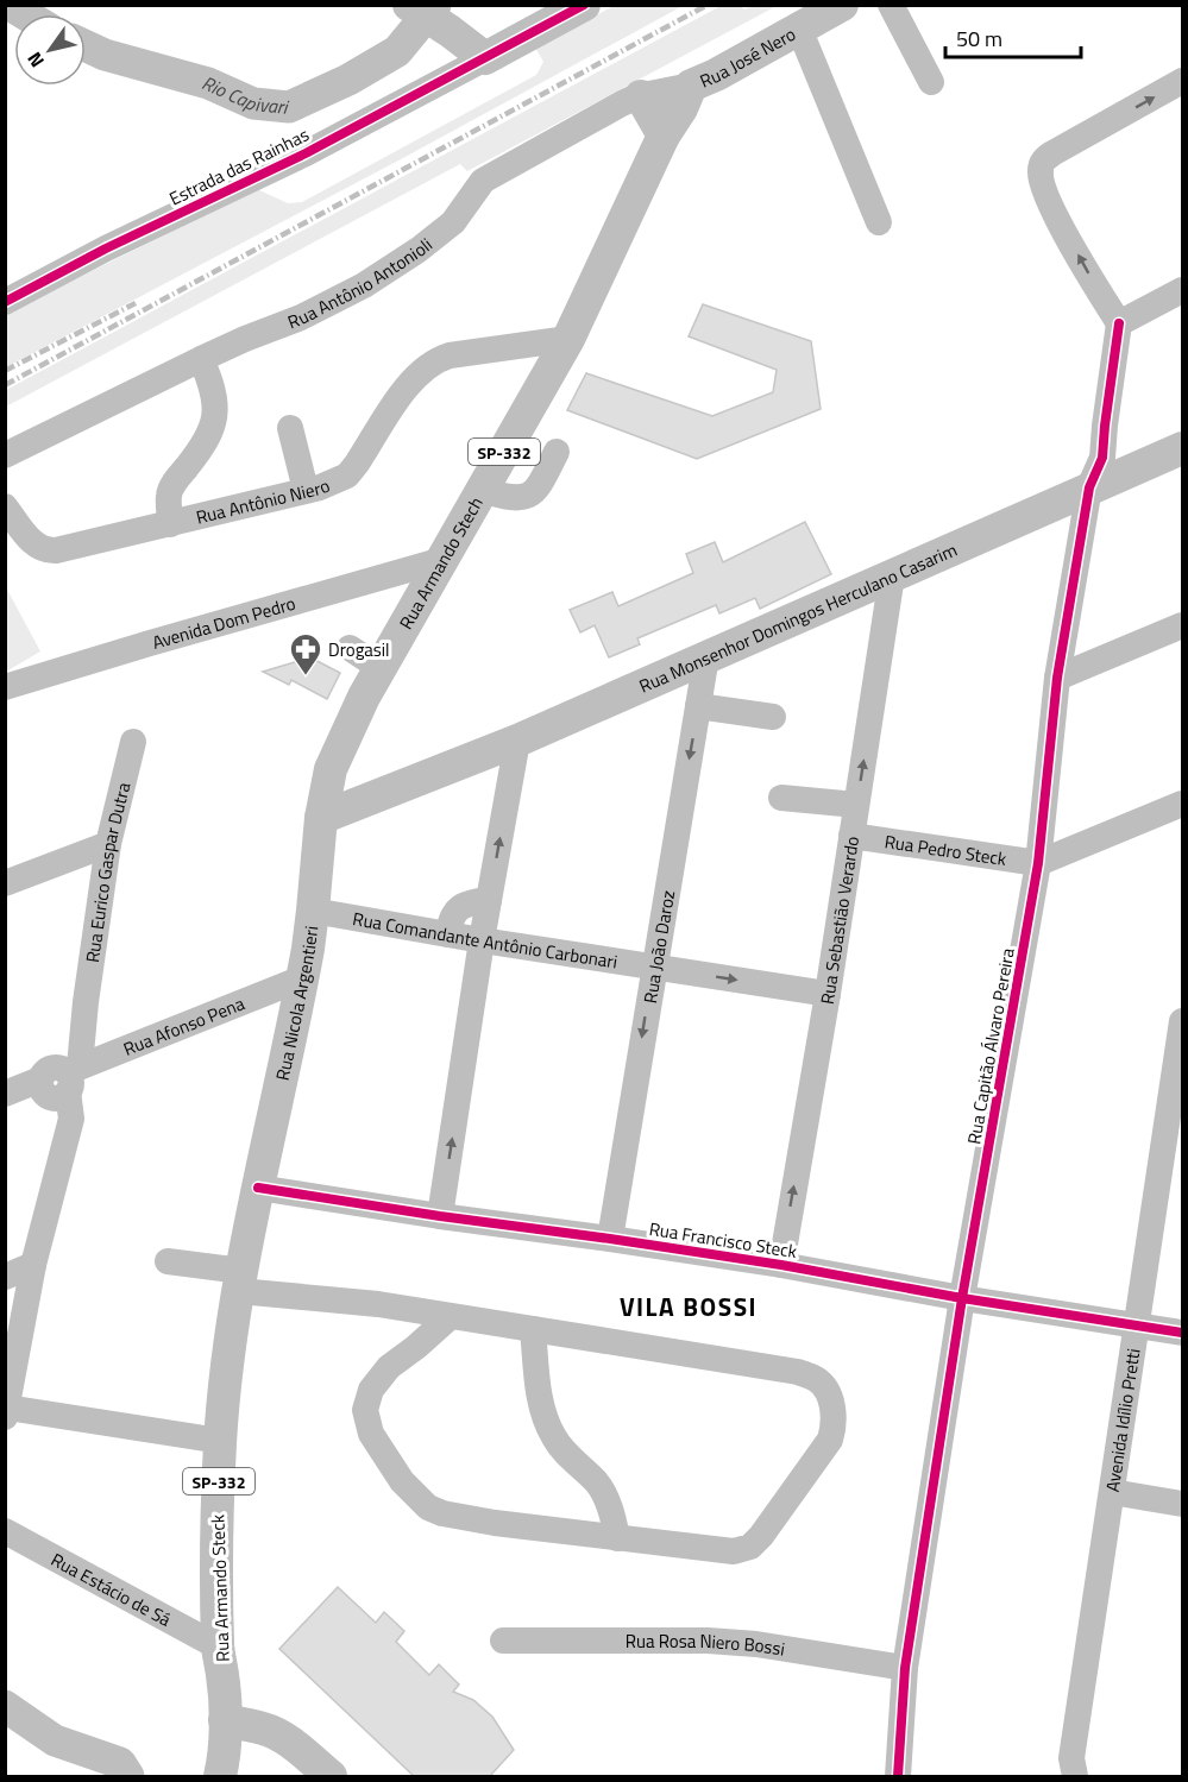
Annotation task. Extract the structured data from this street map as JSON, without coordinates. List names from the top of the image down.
{
  "streets": {
    "main road": [
      "Rua José Nero",
      "SP-332",
      "Rua Armando Stech",
      "Rua Monsenhor Domingos Herculano Casarim",
      "Rua Nicola Argentieri",
      "Rua Armando Steck"
    ],
    "street": [
      "Estrada das Rainhas",
      "Rua Antônio Antonioli",
      "Rua Antônio Niero",
      "Avenida Dom Pedro",
      "Rua Pedro Steck",
      "Rua Eurico Gaspar Dutra",
      "Rua Sebastião Verardo",
      "Rua Comandante Antônio Carbonari",
      "Rua João Daroz",
      "Rua Afonso Pena",
      "Rua Capitão Álvaro Pereira",
      "Rua Francisco Steck",
      "Avenida Idílio Pretti",
      "Rua Estácio de Sá",
      "Rua Rosa Niero Bossi"
    ]
  },
  "crossings": [
    ["Rua José Nero", "Rua Antônio Antonioli"],
    ["Rua José Nero", "Rua Armando Stech"],
    ["Rua Antônio Antonioli", "Rua Armando Stech"],
    ["Rua Antônio Niero", "Rua Armando Stech"],
    ["Rua Armando Stech", "Rua Monsenhor Domingos Herculano Casarim"],
    ["Rua Armando Stech", "Avenida Dom Pedro"],
    ["Rua Armando Stech", "Rua Nicola Argentieri"],
    ["Rua Monsenhor Domingos Herculano Casarim", "Rua Sebastião Verardo"],
    ["Rua Monsenhor Domingos Herculano Casarim", "Rua João Daroz"],
    ["Rua Monsenhor Domingos Herculano Casarim", "Rua Nicola Argentieri"],
    ["Rua Monsenhor Domingos Herculano Casarim", "Rua Capitão Álvaro Pereira"],
    ["Rua Pedro Steck", "Rua Sebastião Verardo"],
    ["Rua Pedro Steck", "Rua Capitão Álvaro Pereira"],
    ["Rua Eurico Gaspar Dutra", "Rua Afonso Pena"],
    ["Rua Sebastião Verardo", "Rua Comandante Antônio Carbonari"],
    ["Rua Sebastião Verardo", "Rua Francisco Steck"],
    ["Rua Comandante Antônio Carbonari", "Rua João Daroz"],
    ["Rua Comandante Antônio Carbonari", "Rua Nicola Argentieri"],
    ["Rua João Daroz", "Rua Francisco Steck"],
    ["Rua Nicola Argentieri", "Rua Afonso Pena"],
    ["Rua Nicola Argentieri", "Rua Francisco Steck"],
    ["Rua Nicola Argentieri", "Rua Armando Steck"],
    ["Rua Capitão Álvaro Pereira", "Rua Francisco Steck"],
    ["Rua Capitão Álvaro Pereira", "Rua Rosa Niero Bossi"],
    ["Rua Francisco Steck", "Avenida Idílio Pretti"],
    ["Rua Francisco Steck", "Rua Armando Steck"],
    ["Rua Armando Steck", "Rua Estácio de Sá"]
  ],
  "one_way": ["Rua Sebastião Verardo"],
  "districts": ["VILA BOSSI"],
  "water": ["Rio Capivari"],
  "places": {
    "pharmacy": ["Drogasil"]
  },
  "scale_bar": "50 m",
  "north": "bottom left"
}
